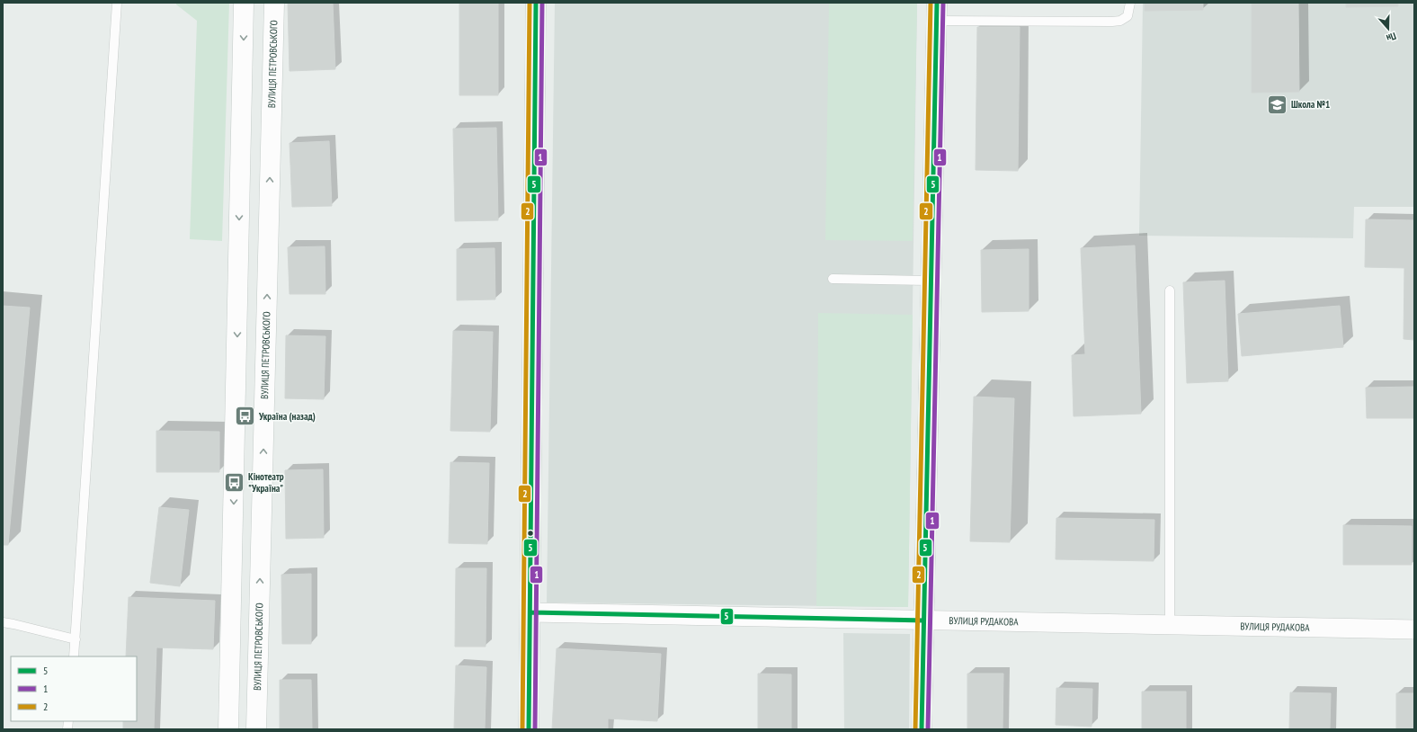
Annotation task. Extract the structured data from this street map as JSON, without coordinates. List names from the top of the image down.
{
  "streets": {
    "main road": ["ВУЛИЦЯ ПЕТРОВСЬКОГО"],
    "street": ["ВУЛИЦЯ РУДАКОВА"]
  },
  "places": {
    "school or university": ["Школа №1"],
    "bus stop": ["Україна (назад)", "Кінотеатр \"Україна\""]
  },
  "lines": ["transit line 5", "transit line 1", "transit line 2"],
  "legend": ["5", "1", "2"],
  "north": "bottom"
}
